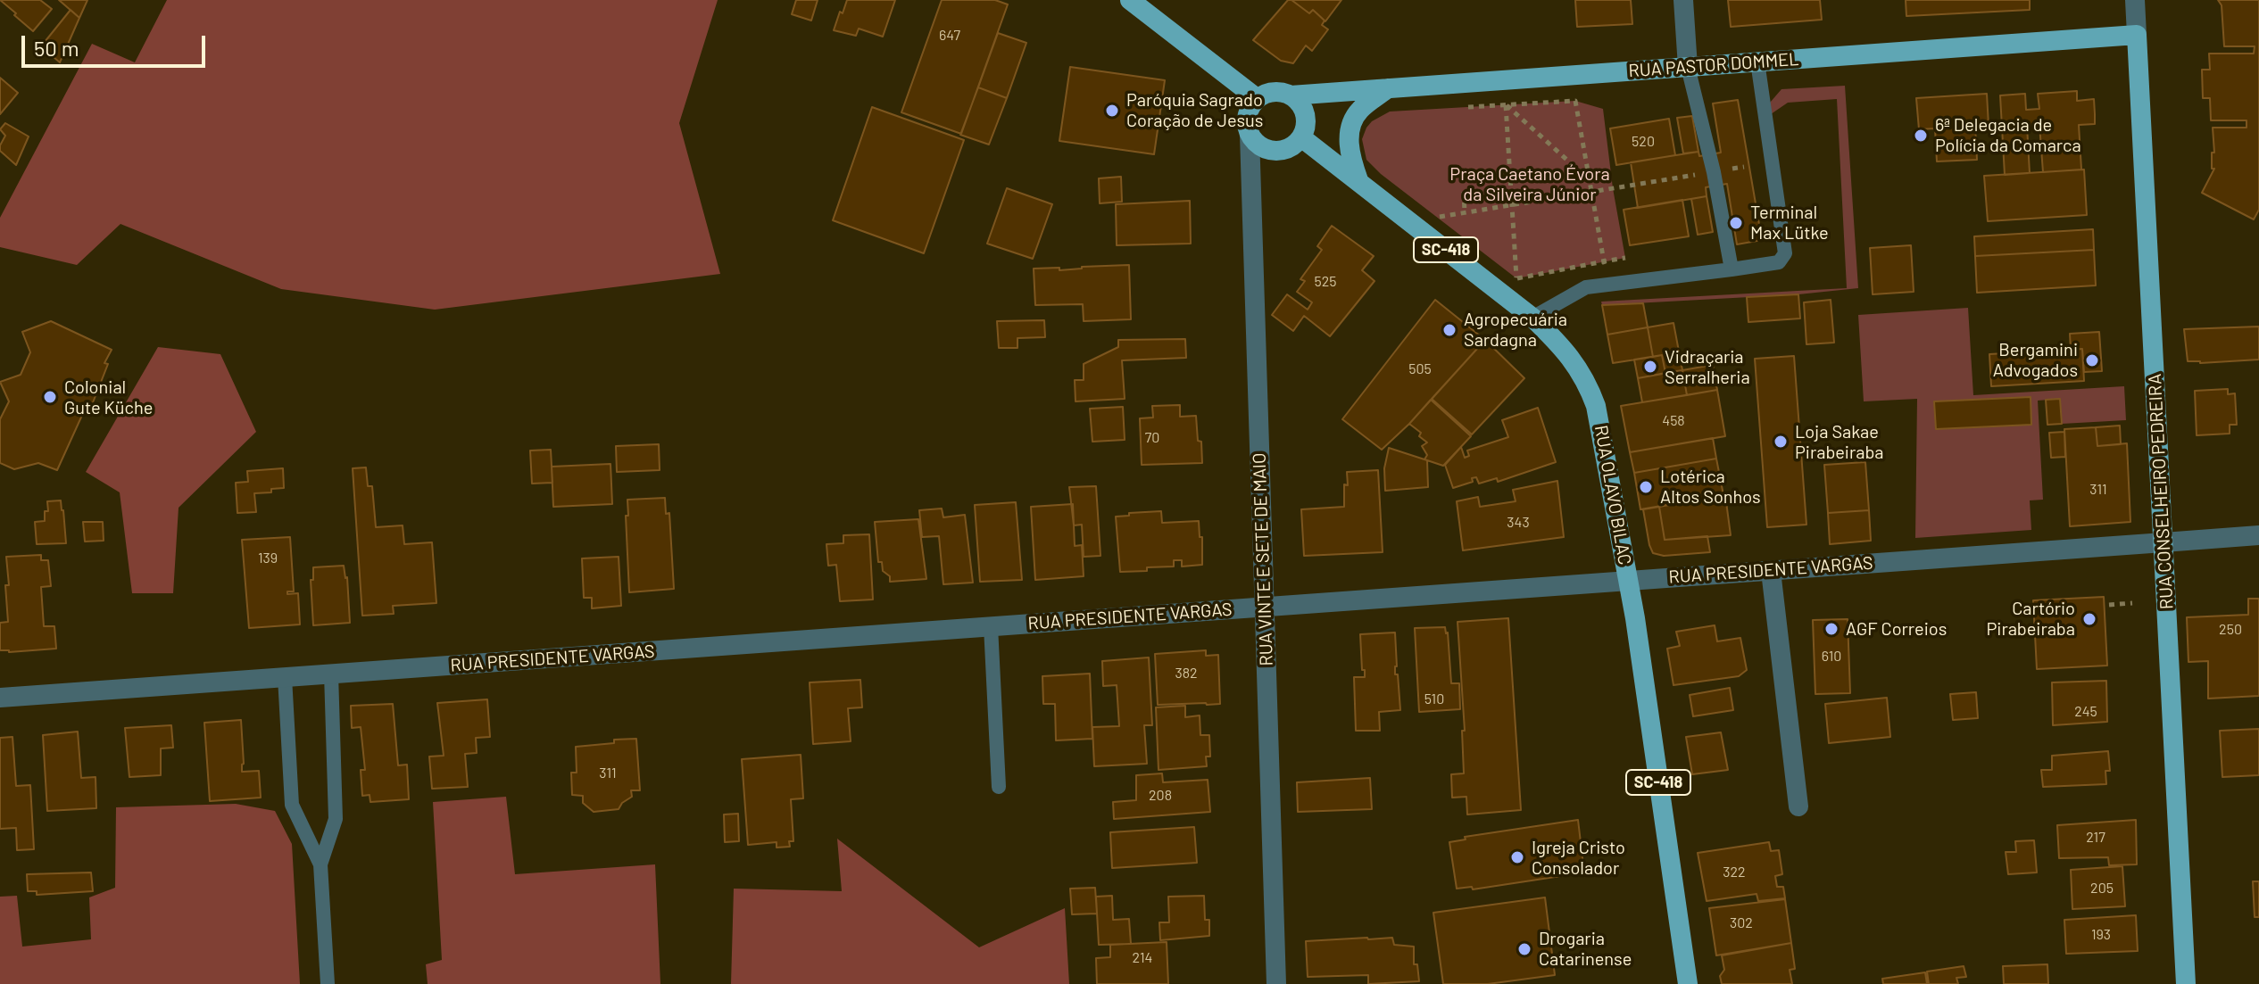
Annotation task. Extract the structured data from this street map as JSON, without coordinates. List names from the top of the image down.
{
  "streets": {
    "main road": [
      "RUA PASTOR DOMMEL",
      "SC-418",
      "RUA CONSELHEIRO PEDREIRA",
      "RUA OLAVO BILAC"
    ],
    "street": ["RUA VINTE E SETE DE MAIO", "RUA PRESIDENTE VARGAS"]
  },
  "crossings": [
    ["RUA PASTOR DOMMEL", "RUA CONSELHEIRO PEDREIRA"],
    ["RUA PASTOR DOMMEL", "RUA OLAVO BILAC"],
    ["RUA PASTOR DOMMEL", "RUA VINTE E SETE DE MAIO"],
    ["RUA CONSELHEIRO PEDREIRA", "RUA PRESIDENTE VARGAS"],
    ["RUA OLAVO BILAC", "RUA VINTE E SETE DE MAIO"],
    ["RUA OLAVO BILAC", "RUA PRESIDENTE VARGAS"],
    ["RUA VINTE E SETE DE MAIO", "RUA PRESIDENTE VARGAS"]
  ],
  "parks": ["Praça Caetano Évora da Silveira Júnior"],
  "places": [
    "Paróquia Sagrado Coração de Jesus",
    "6ª Delegacia de Polícia da Comarca",
    "Terminal Max Lütke",
    "Agropecuária Sardagna",
    "Bergamini Advogados",
    "Vidraçaria Serralheria",
    "Colonial Gute Küche",
    "Loja Sakae Pirabeiraba",
    "Lotérica Altos Sonhos",
    "Cartório Pirabeiraba",
    "AGF Correios",
    "Igreja Cristo Consolador",
    "Drogaria Catarinense"
  ],
  "house_numbers": [
    "647",
    "520",
    "525",
    "505",
    "458",
    "70",
    "311",
    "343",
    "139",
    "250",
    "610",
    "382",
    "510",
    "245",
    "311",
    "208",
    "217",
    "322",
    "205",
    "302",
    "193",
    "214"
  ],
  "scale_bar": "50 m"
}
